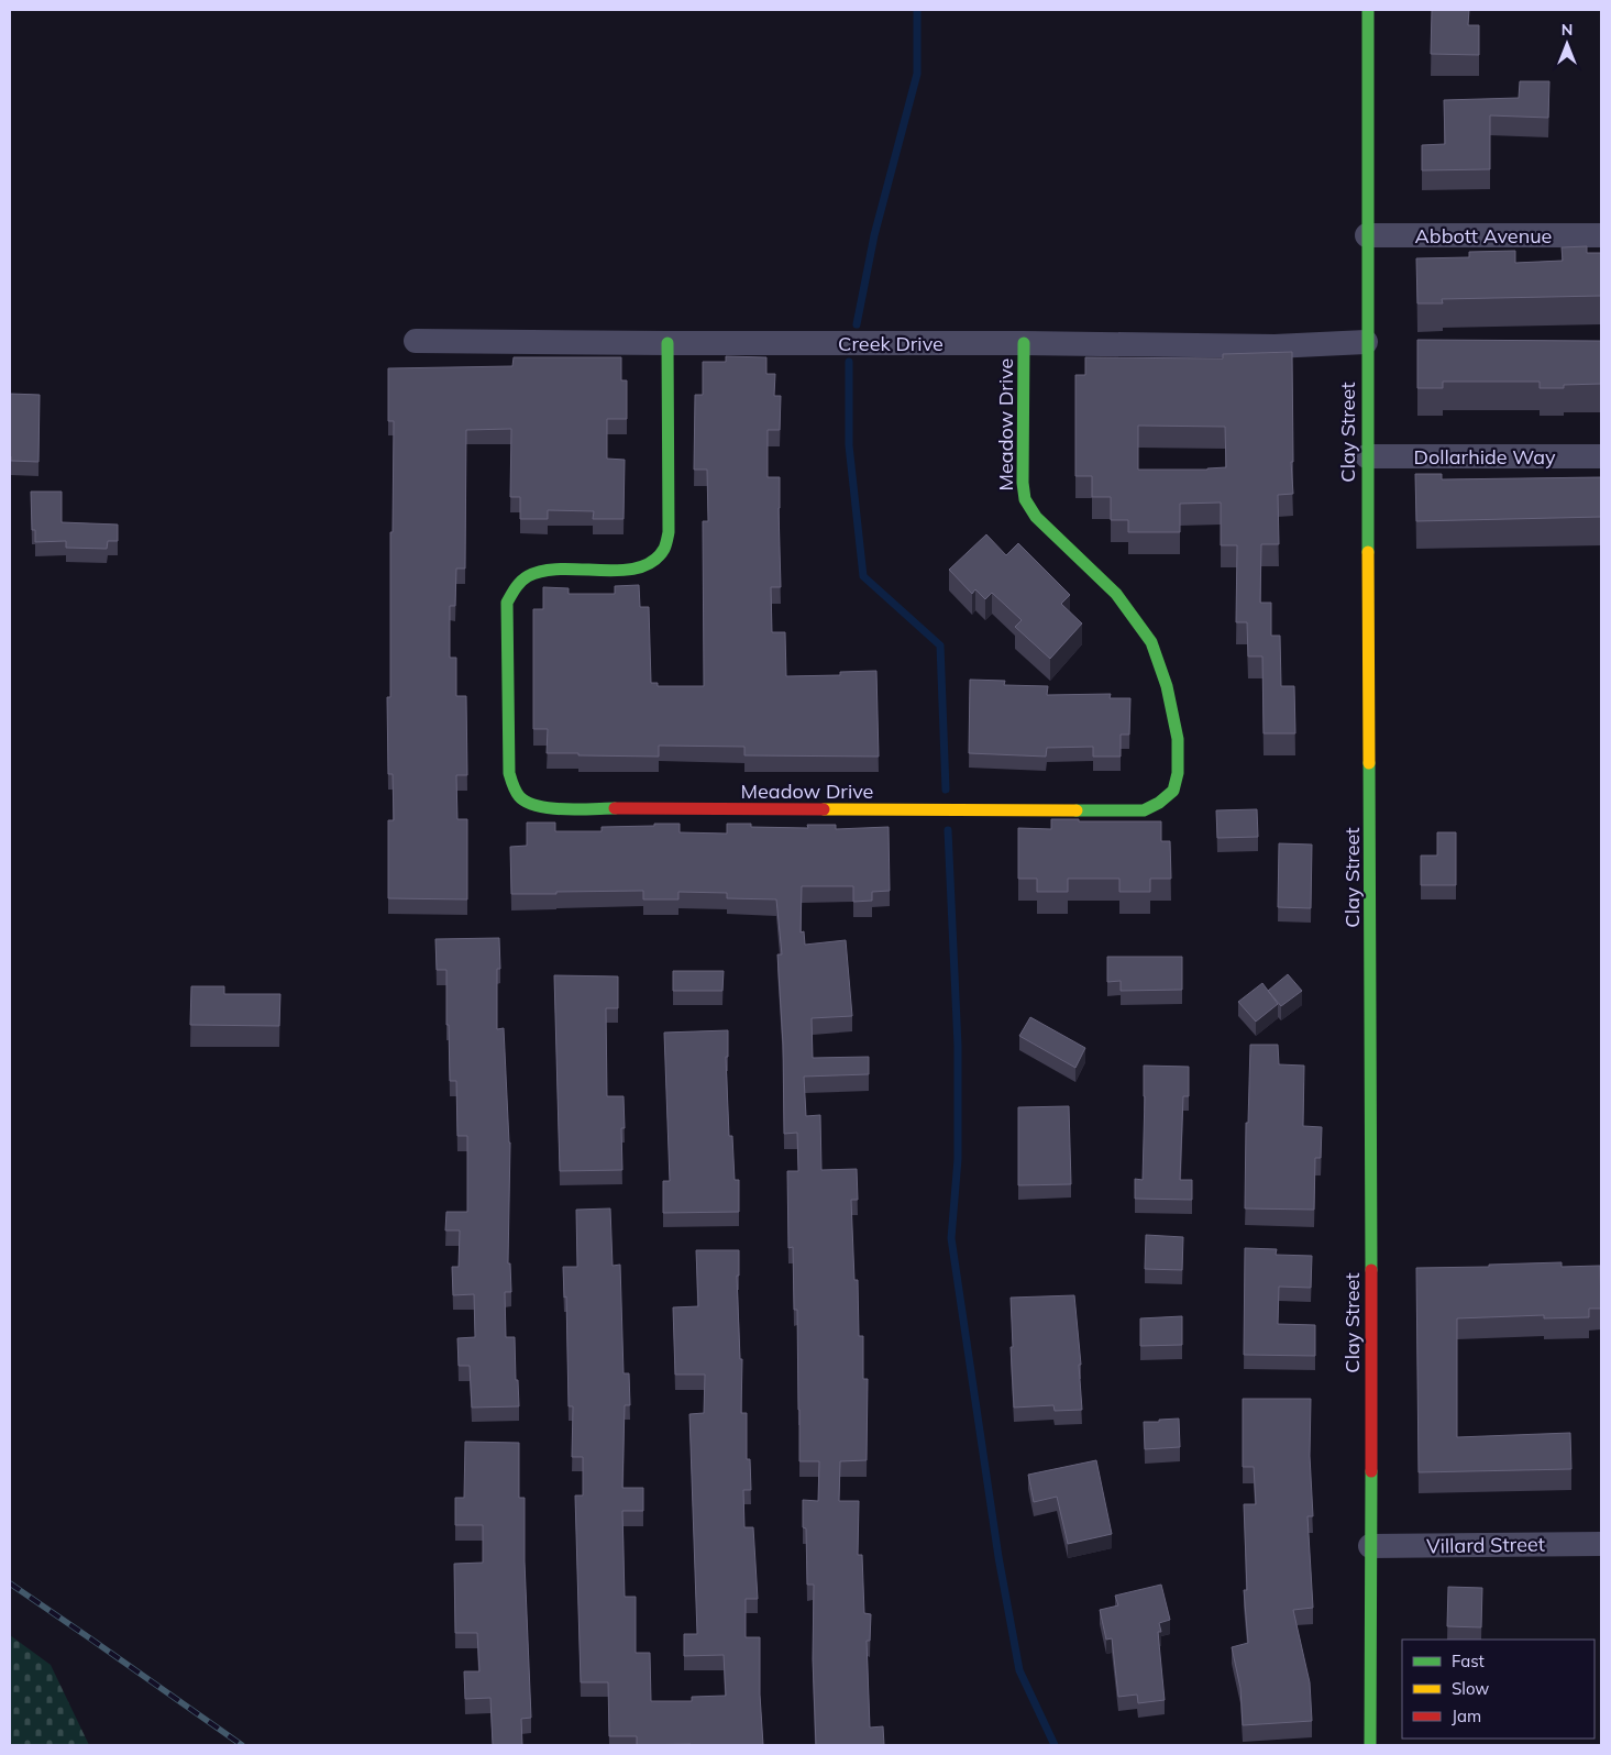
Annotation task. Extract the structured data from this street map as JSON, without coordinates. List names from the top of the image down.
{
  "streets": {
    "street": [
      "Abbott Avenue",
      "Creek Drive",
      "Meadow Drive",
      "Clay Street",
      "Dollarhide Way",
      "Villard Street"
    ]
  },
  "crossings": [
    ["Abbott Avenue", "Clay Street"],
    ["Creek Drive", "Meadow Drive"],
    ["Creek Drive", "Clay Street"],
    ["Clay Street", "Dollarhide Way"],
    ["Clay Street", "Villard Street"]
  ],
  "legend": ["Fast", "Slow", "Jam"],
  "north": "top"
}
